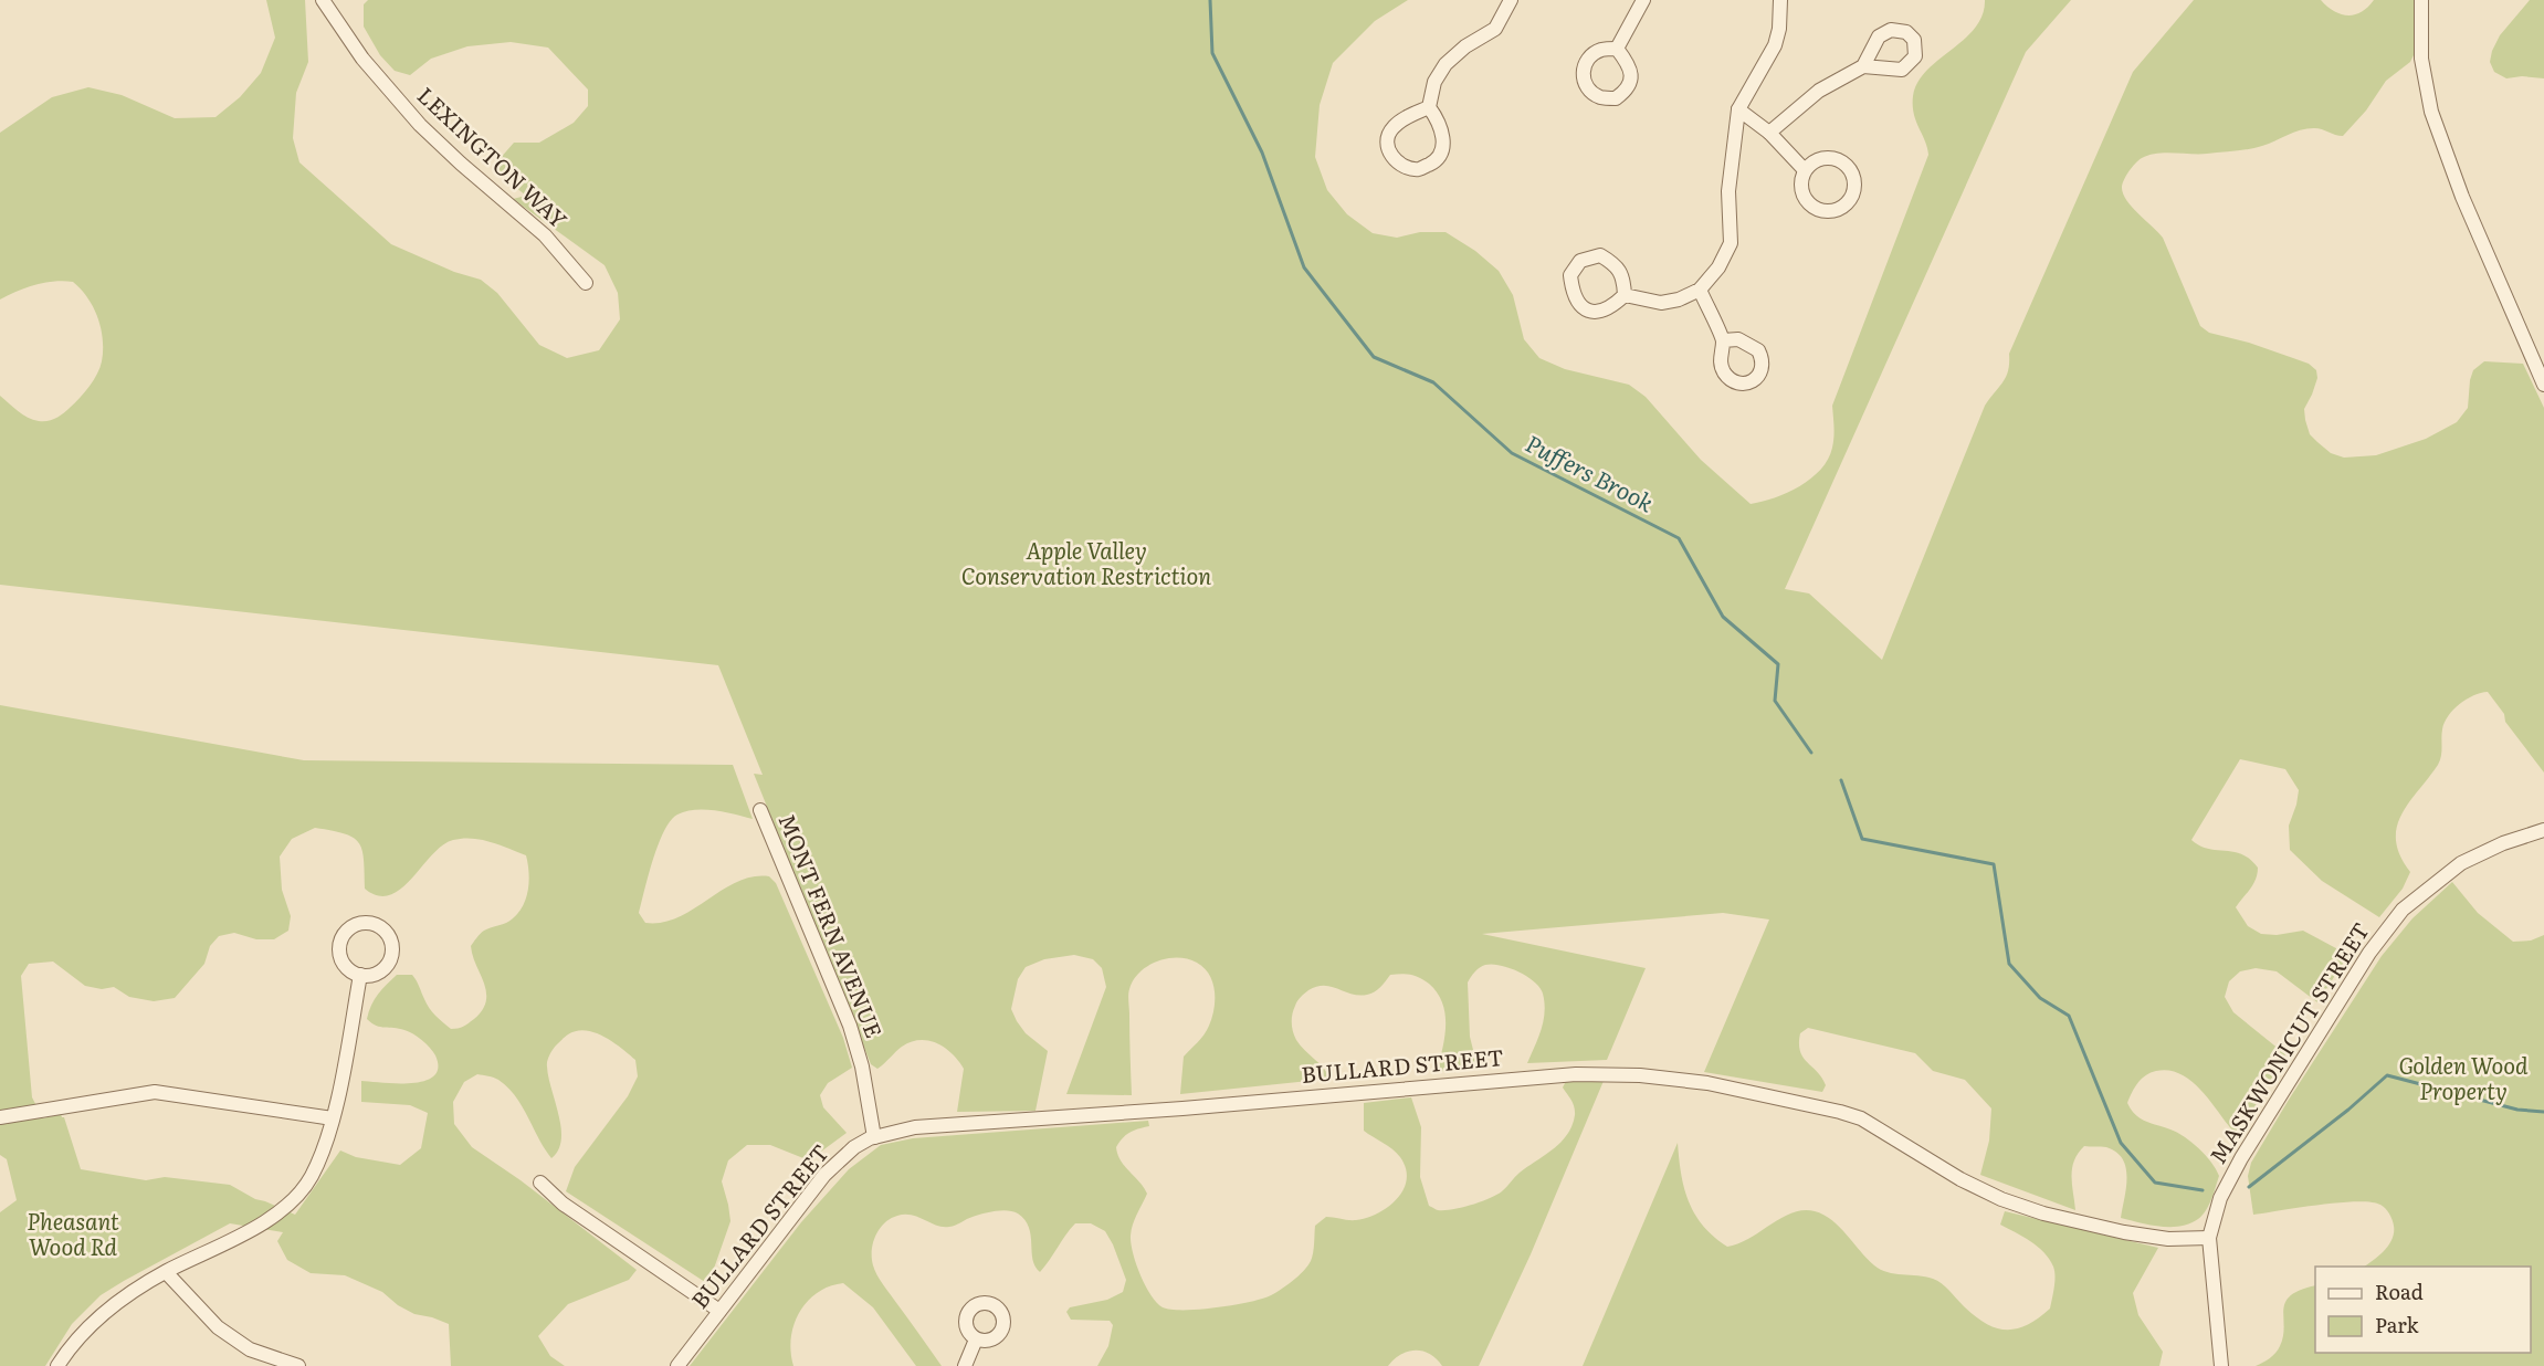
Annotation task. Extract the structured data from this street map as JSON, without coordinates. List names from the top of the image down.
{
  "streets": {
    "street": [
      "LEXINGTON WAY",
      "MONT FERN AVENUE",
      "MASKWONICUT STREET",
      "BULLARD STREET"
    ]
  },
  "crossings": [
    ["MONT FERN AVENUE", "BULLARD STREET"],
    ["MASKWONICUT STREET", "BULLARD STREET"]
  ],
  "water": ["Puffers Brook"],
  "parks": ["Apple Valley Conservation Restriction", "Golden Wood Property", "Pheasant Wood Rd"],
  "legend": ["Road", "Park"]
}
